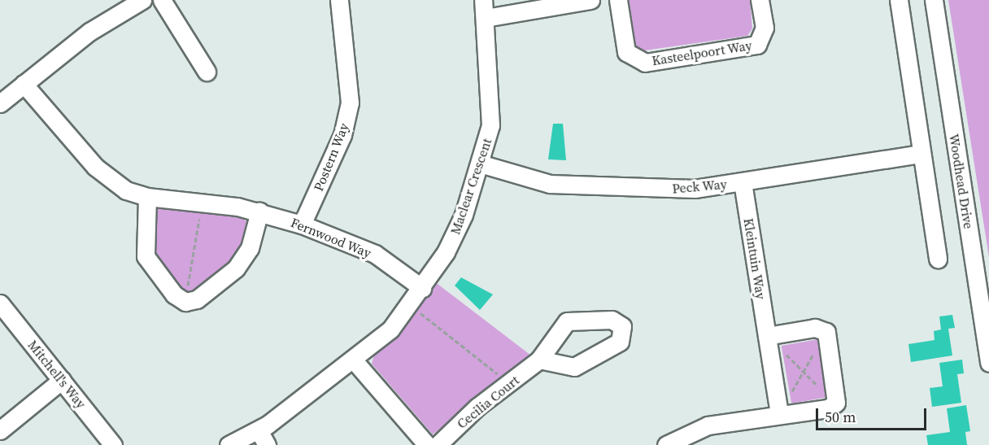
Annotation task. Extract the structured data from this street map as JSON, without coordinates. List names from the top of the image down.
{
  "streets": {
    "street": [
      "Kasteelpoort Way",
      "Postern Way",
      "Woodhead Drive",
      "Maclear Crescent",
      "Peck Way",
      "Fernwood Way",
      "Kleintuin Way",
      "Mitchell's Way",
      "Cecilia Court"
    ]
  },
  "crossings": [
    ["Postern Way", "Fernwood Way"],
    ["Maclear Crescent", "Peck Way"],
    ["Maclear Crescent", "Fernwood Way"],
    ["Peck Way", "Kleintuin Way"]
  ],
  "scale_bar": "50 m"
}
